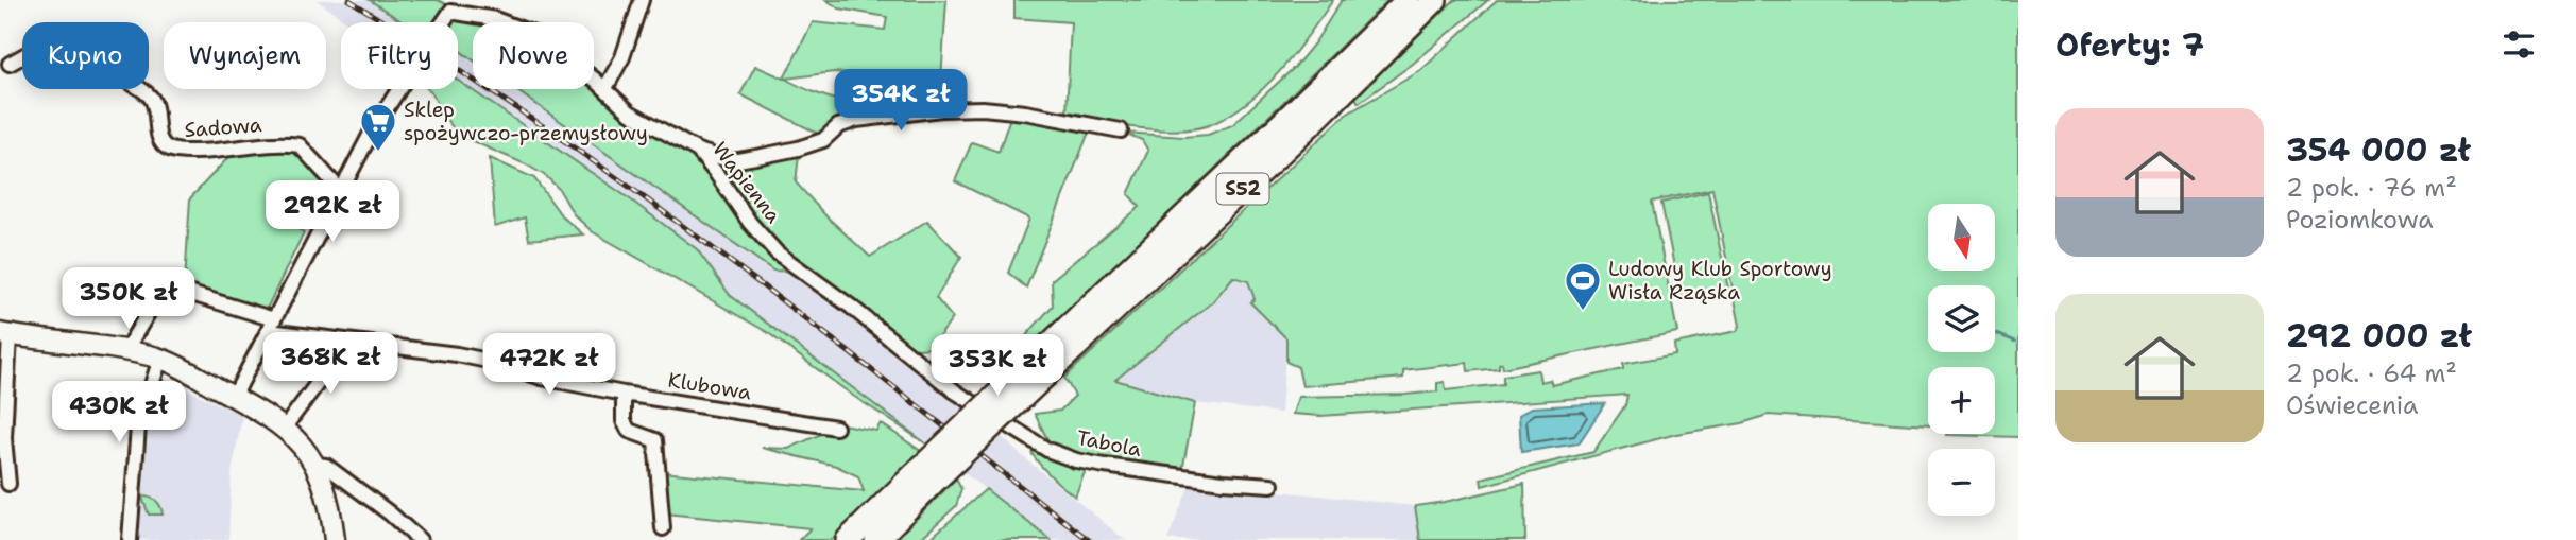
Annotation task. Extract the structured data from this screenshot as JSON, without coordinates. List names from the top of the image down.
{
  "streets": {
    "highway": ["S52"],
    "street": [
      "Sadowa",
      "Wapienna",
      "Klubowa",
      "Tabola"
    ]
  },
  "crossings": [
    ["Wapienna", "Tabola"]
  ],
  "places": {
    "supermarket": ["Sklep spożywczo-przemysłowy"],
    "sports": ["Ludowy Klub Sportowy Wisła Rząska"]
  },
  "north": "bottom",
  "page": {
    "heading": "Oferty: 7",
    "chip": [
      "Kupno",
      "Wynajem",
      "Filtry",
      "Nowe"
    ],
    "price": [
      "354K zł",
      "292K zł",
      "350K zł",
      "368K zł",
      "472K zł",
      "353K zł",
      "430K zł"
    ],
    "list": [
      {
        "name": "354 000 zł",
        "note": "2 pok. · 76 m² · Poziomkowa"
      },
      {
        "name": "292 000 zł",
        "note": "2 pok. · 64 m² · Oświecenia"
      }
    ],
    "map_buttons": ["+", "−"]
  }
}
